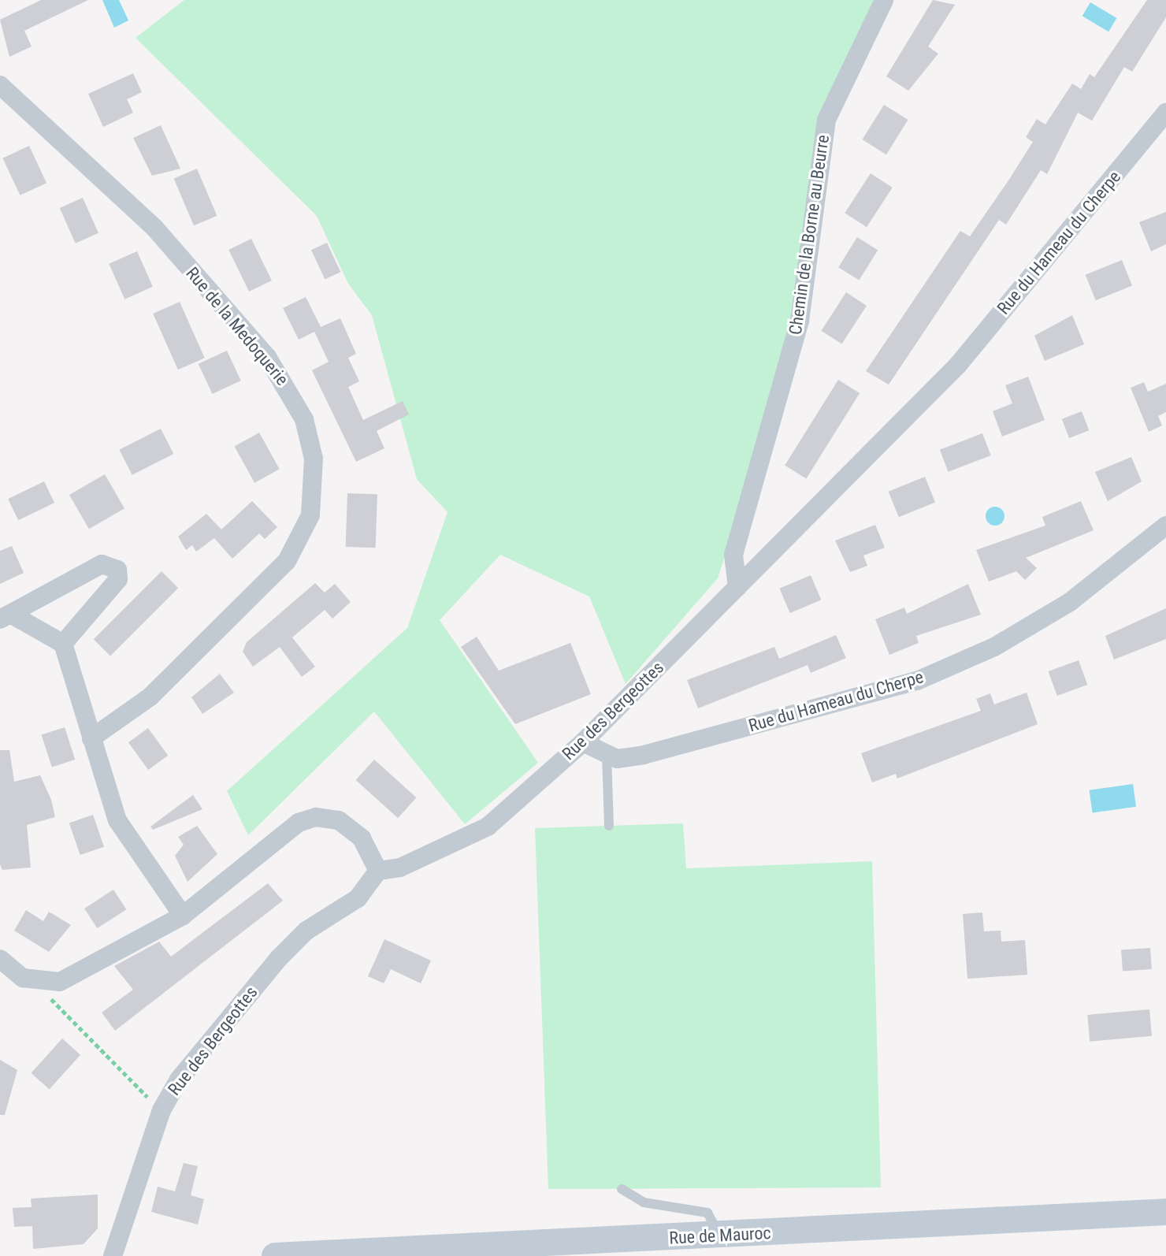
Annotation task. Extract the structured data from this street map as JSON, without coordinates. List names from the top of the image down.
{
  "streets": {
    "street": [
      "Chemin de la Borne au Beurre",
      "Rue du Hameau du Cherpe",
      "Rue de la Medoquerie",
      "Rue des Bergeottes",
      "Rue de Mauroc"
    ]
  },
  "crossings": [
    ["Chemin de la Borne au Beurre", "Rue du Hameau du Cherpe"],
    ["Chemin de la Borne au Beurre", "Rue des Bergeottes"],
    ["Rue du Hameau du Cherpe", "Rue des Bergeottes"]
  ]
}
